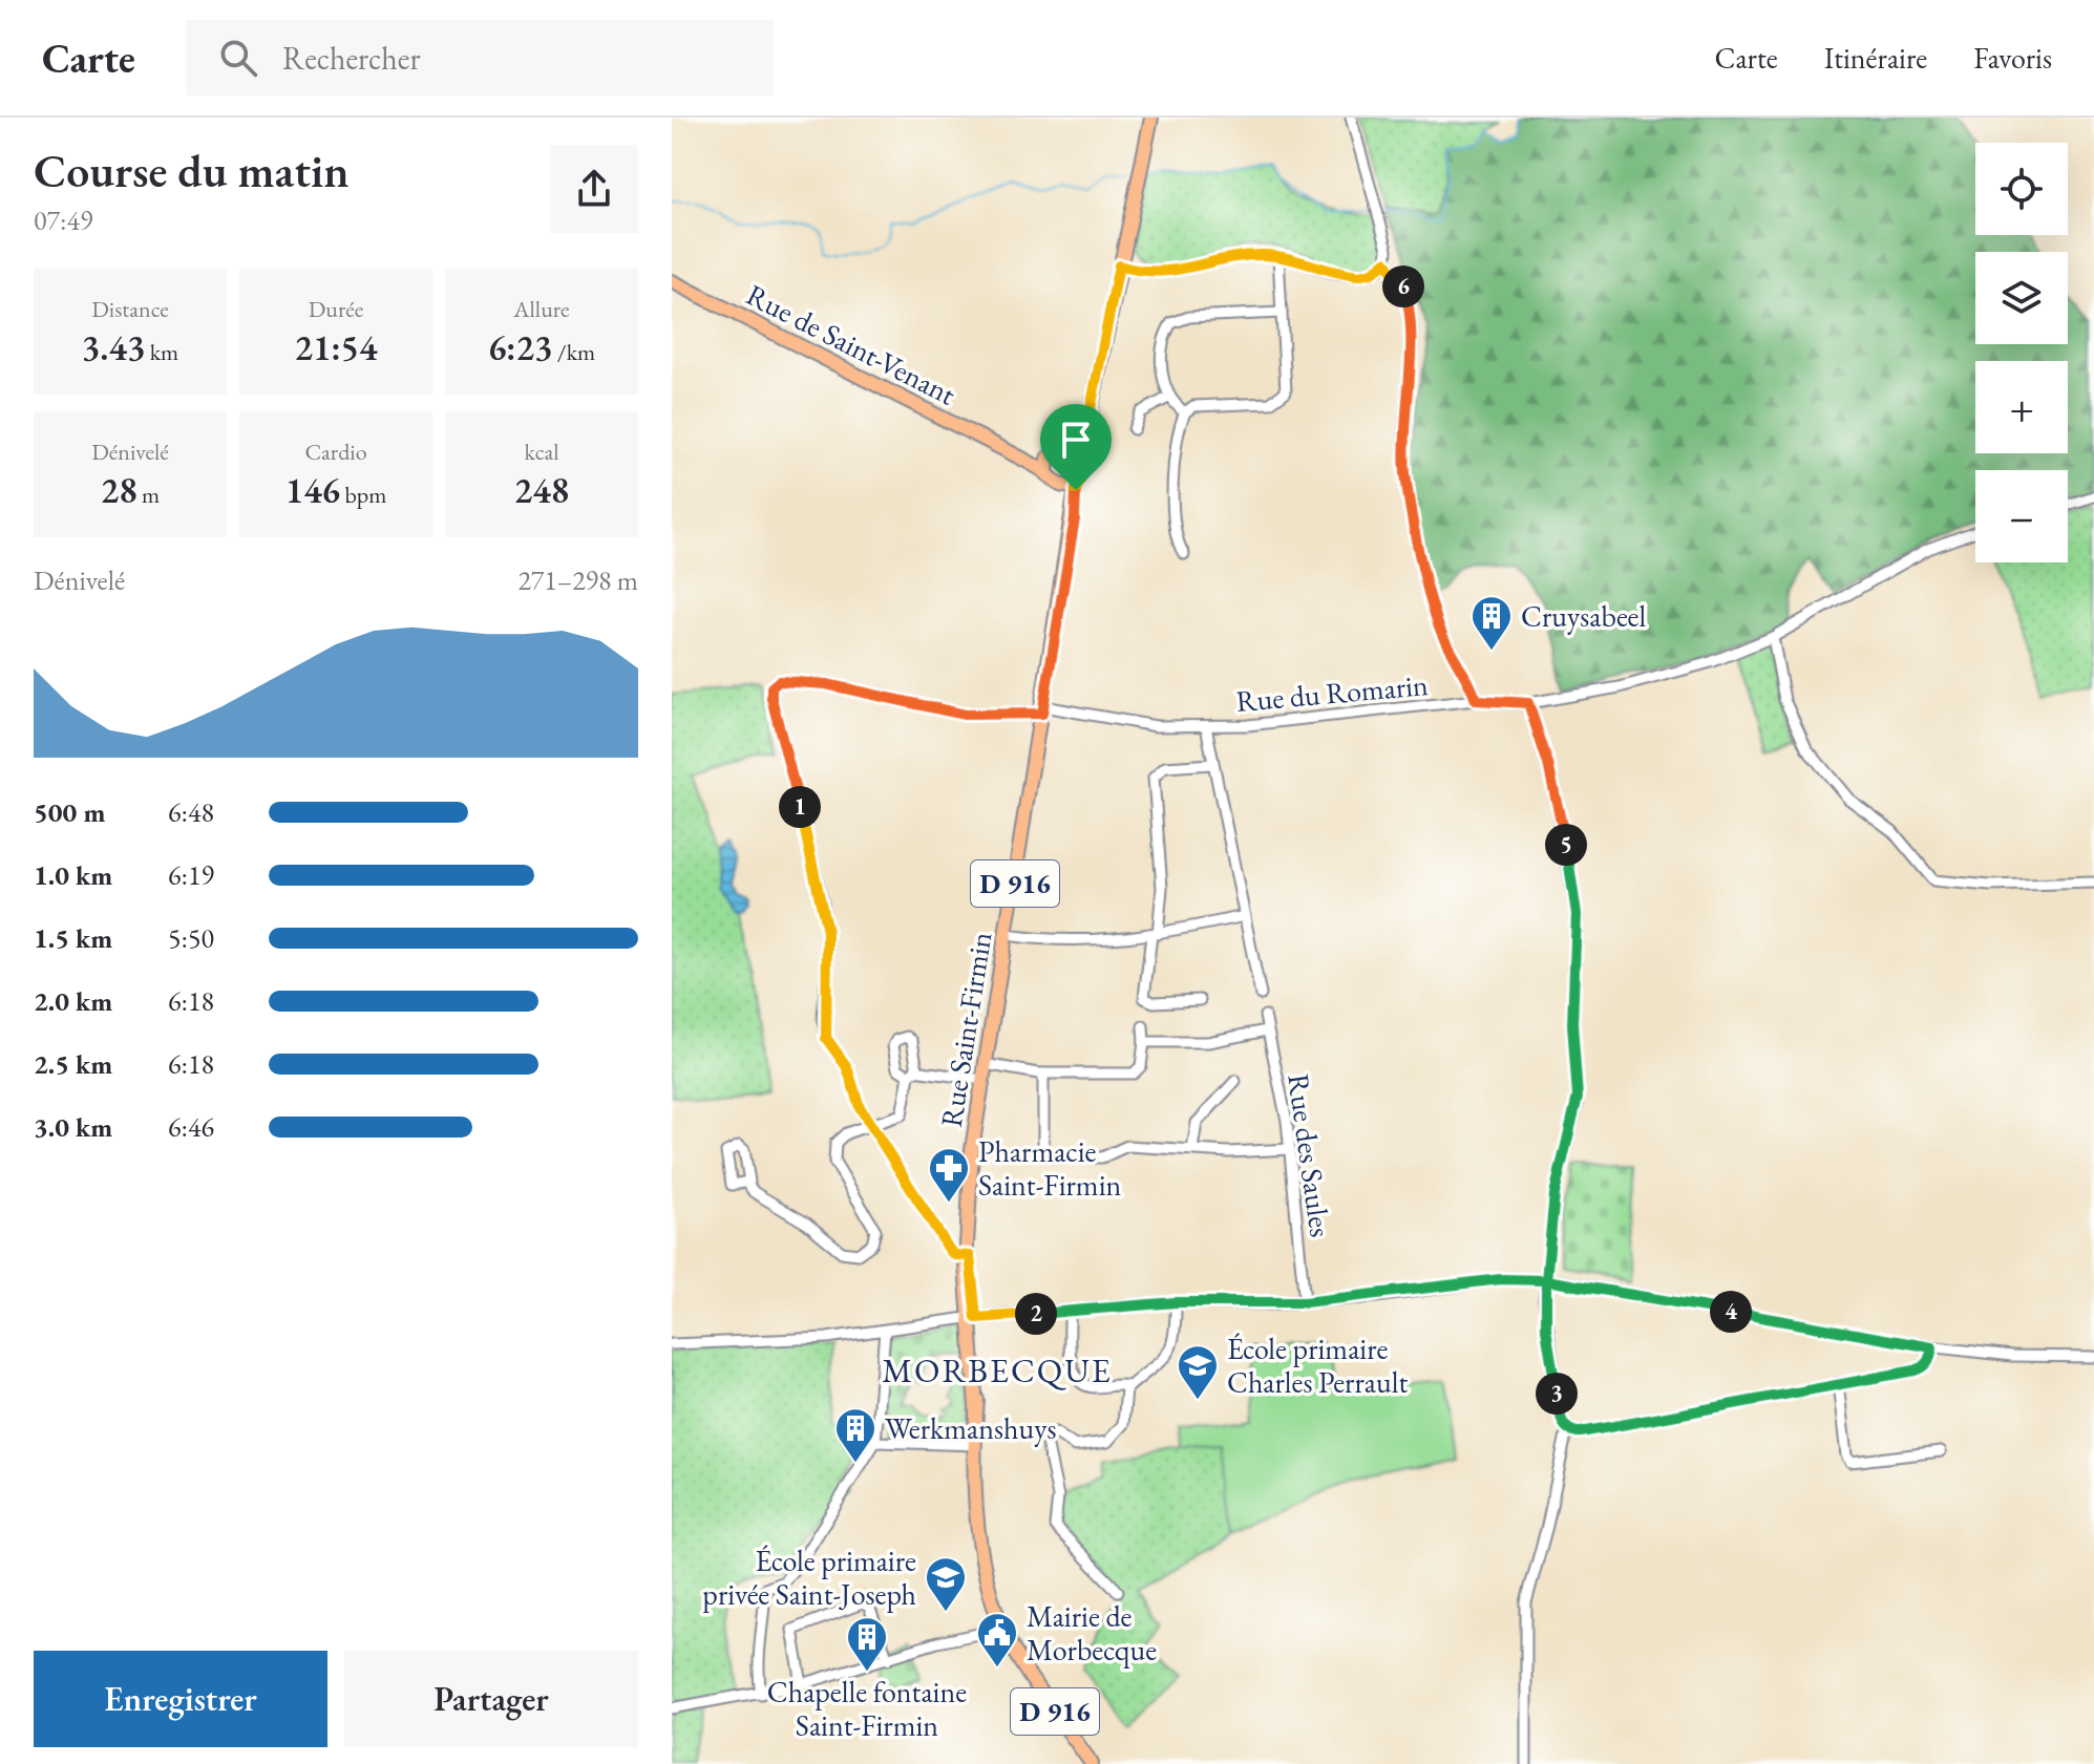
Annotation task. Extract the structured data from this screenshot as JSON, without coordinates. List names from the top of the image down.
{
  "streets": {
    "main road": ["Rue de Saint-Venant", "D 916", "Rue Saint-Firmin"],
    "street": ["Rue du Romarin", "Rue des Saules"]
  },
  "crossings": [
    ["Rue de Saint-Venant", "Rue Saint-Firmin"],
    ["Rue du Romarin", "Rue Saint-Firmin"],
    ["D 916", "Rue Saint-Firmin"]
  ],
  "districts": ["MORBECQUE"],
  "places": {
    "building": ["Cruysabeel", "Werkmanshuys", "Chapelle fontaine Saint-Firmin"],
    "pharmacy": ["Pharmacie Saint-Firmin"],
    "school or university": ["École primaire Charles Perrault", "École primaire privée Saint-Joseph"],
    "public building": ["Mairie de Morbecque"]
  },
  "page": {
    "header": "Carte",
    "search": "Rechercher",
    "nav": ["Carte", "Itinéraire", "Favoris"],
    "heading": ["Course du matin", "07:49"],
    "map_buttons": ["+", "−"],
    "stats": [
      ["Distance", "3.43 km"],
      ["Durée", "21:54"],
      ["Allure", "6:23 /km"],
      ["Dénivelé", "28 m"],
      ["Cardio", "146 bpm"],
      ["kcal", "248"]
    ],
    "pins": [
      "6",
      "1",
      "5",
      "4",
      "2",
      "3"
    ],
    "chart": ["Dénivelé", "271–298 m"],
    "list": [
      {
        "name": "500 m",
        "note": "6:48"
      },
      {
        "name": "1.0 km",
        "note": "6:19"
      },
      {
        "name": "1.5 km",
        "note": "5:50"
      },
      {
        "name": "2.0 km",
        "note": "6:18"
      },
      {
        "name": "2.5 km",
        "note": "6:18"
      },
      {
        "name": "3.0 km",
        "note": "6:46"
      }
    ],
    "buttons": ["Enregistrer", "Partager"]
  }
}
